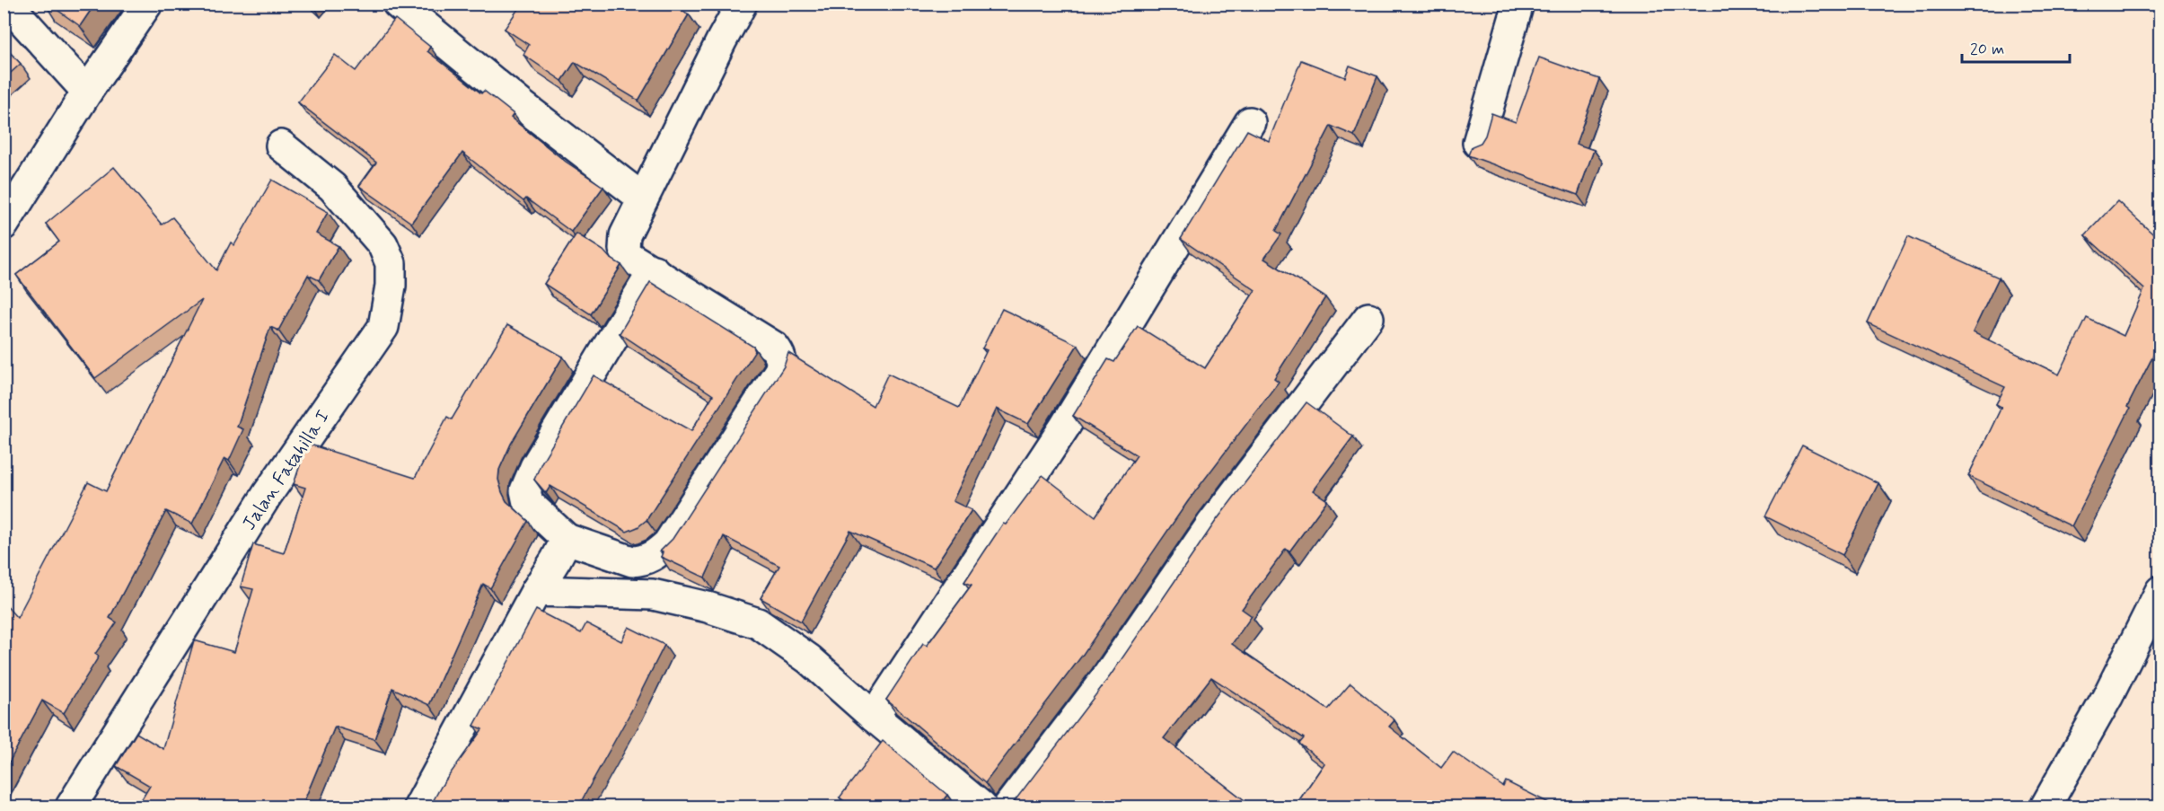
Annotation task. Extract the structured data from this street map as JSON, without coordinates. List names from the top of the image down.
{
  "streets": {
    "street": ["Jalan Fatahilla I"]
  },
  "scale_bar": "20 m"
}
